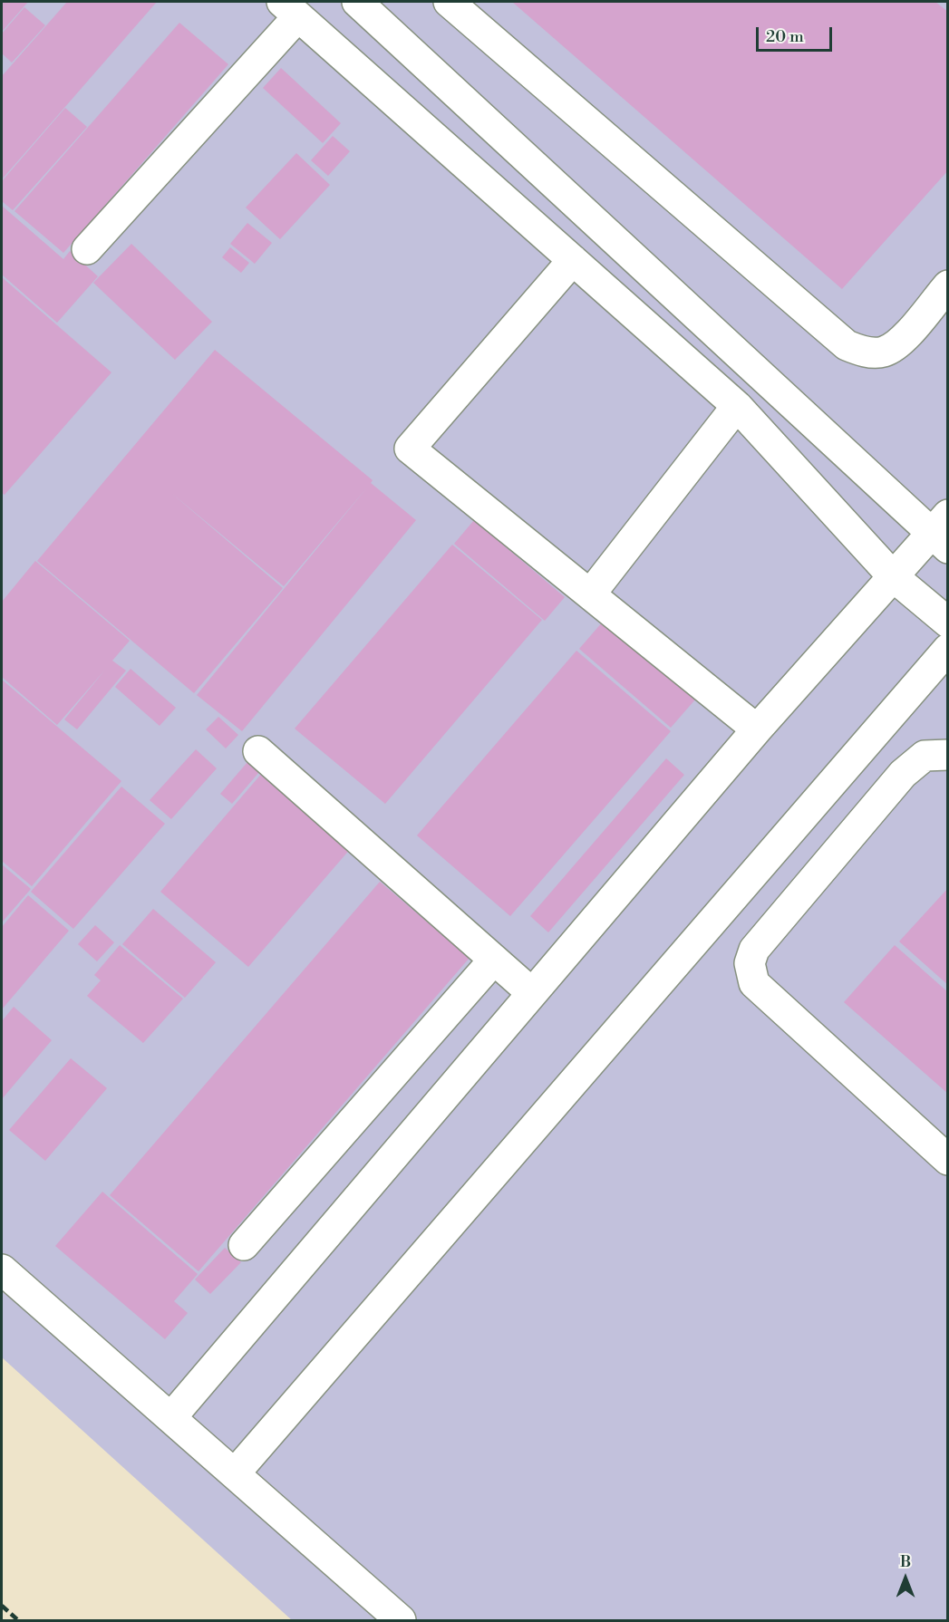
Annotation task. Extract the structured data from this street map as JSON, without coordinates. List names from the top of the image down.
{
  "scale_bar": "20 m",
  "north": "top"
}
